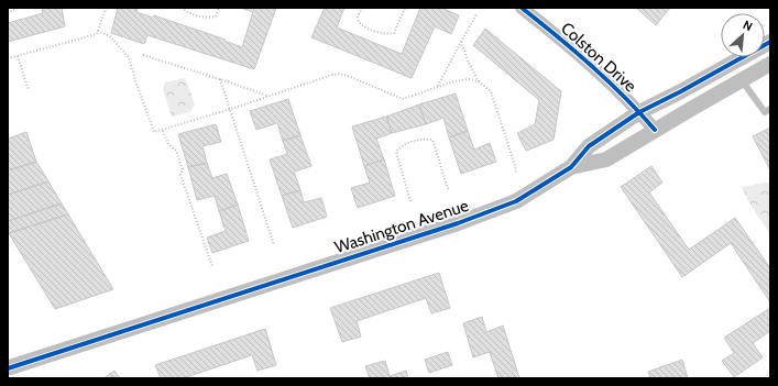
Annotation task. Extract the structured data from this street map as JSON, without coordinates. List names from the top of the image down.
{
  "streets": {
    "street": ["Colston Drive", "Washington Avenue"]
  },
  "crossings": [
    ["Colston Drive", "Washington Avenue"]
  ],
  "north": "top right"
}
